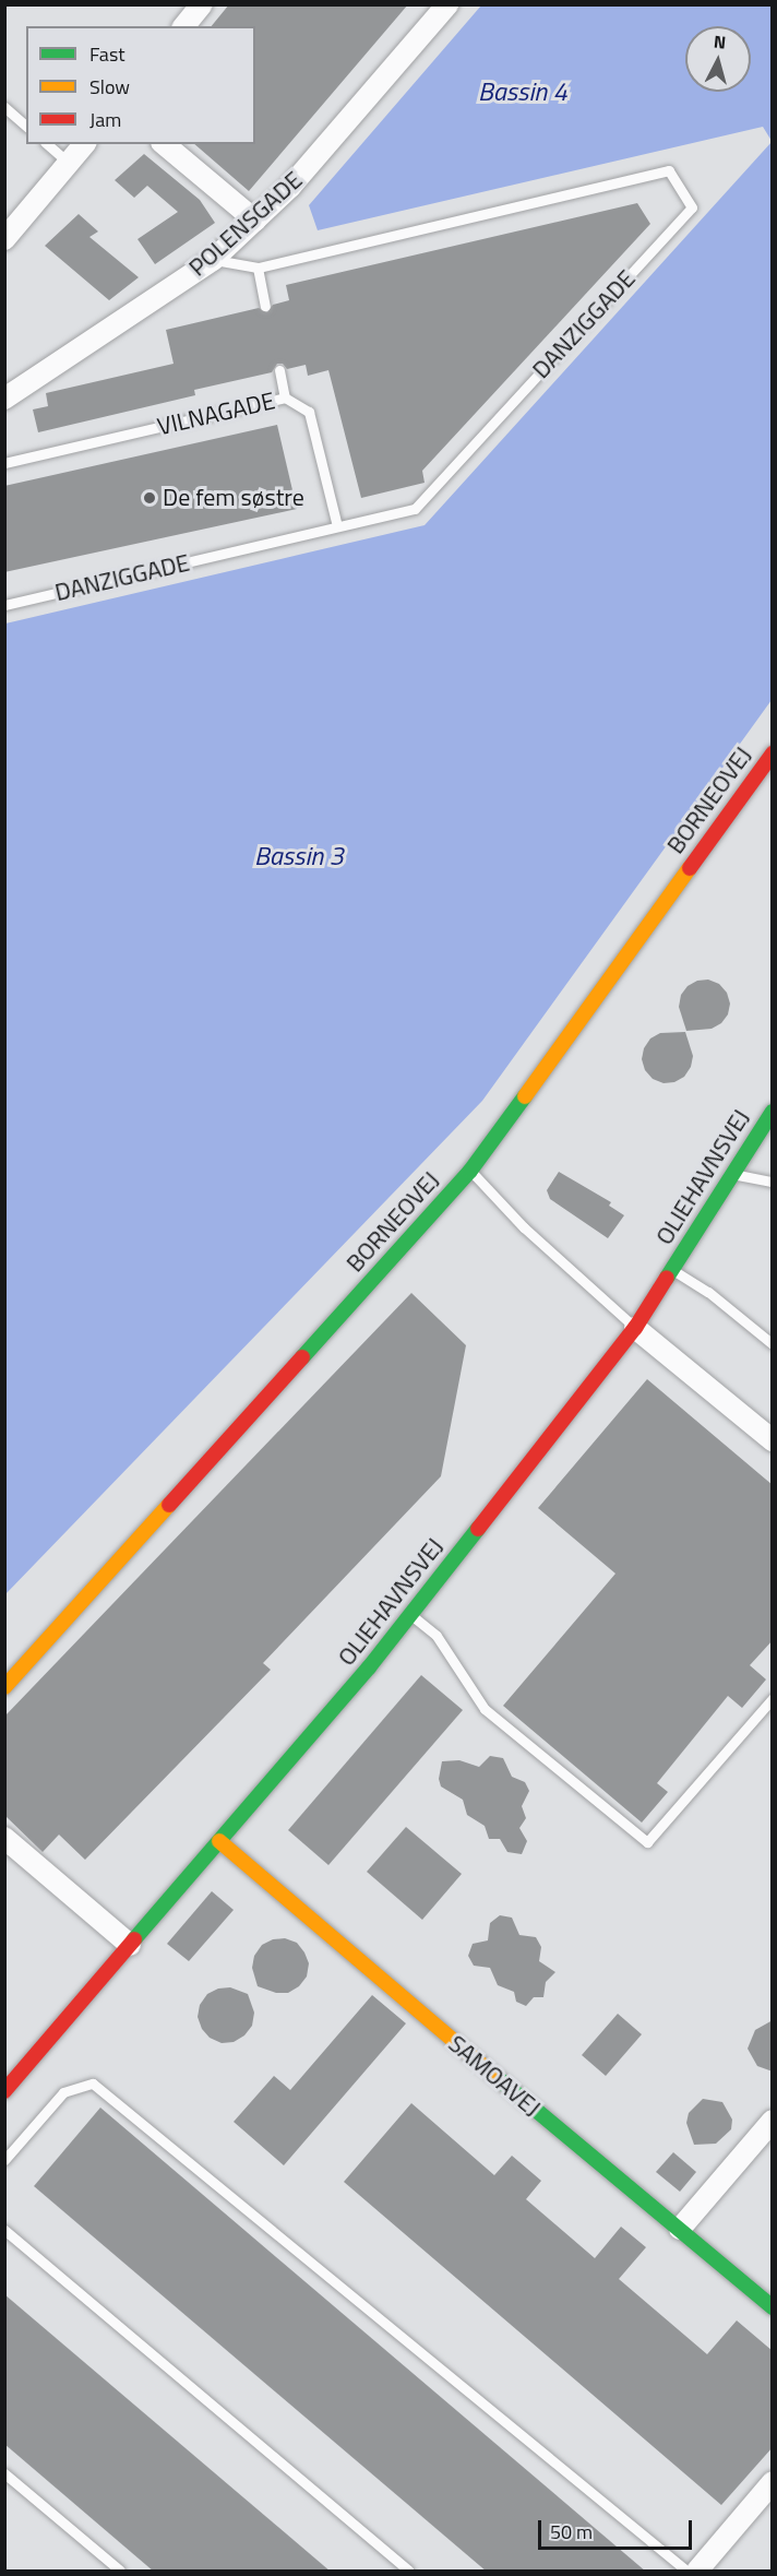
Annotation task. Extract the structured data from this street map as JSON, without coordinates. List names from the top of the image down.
{
  "streets": {
    "street": [
      "POLENSGADE",
      "BORNEOVEJ",
      "OLIEHAVNSVEJ",
      "SAMOAVEJ"
    ],
    "lane": ["DANZIGGADE", "VILNAGADE"]
  },
  "crossings": [
    ["POLENSGADE", "DANZIGGADE"],
    ["DANZIGGADE", "VILNAGADE"],
    ["OLIEHAVNSVEJ", "SAMOAVEJ"]
  ],
  "water": ["Bassin 4", "Bassin 3"],
  "places": ["De fem søstre"],
  "legend": ["Fast", "Slow", "Jam"],
  "scale_bar": "50 m",
  "north": "top"
}
